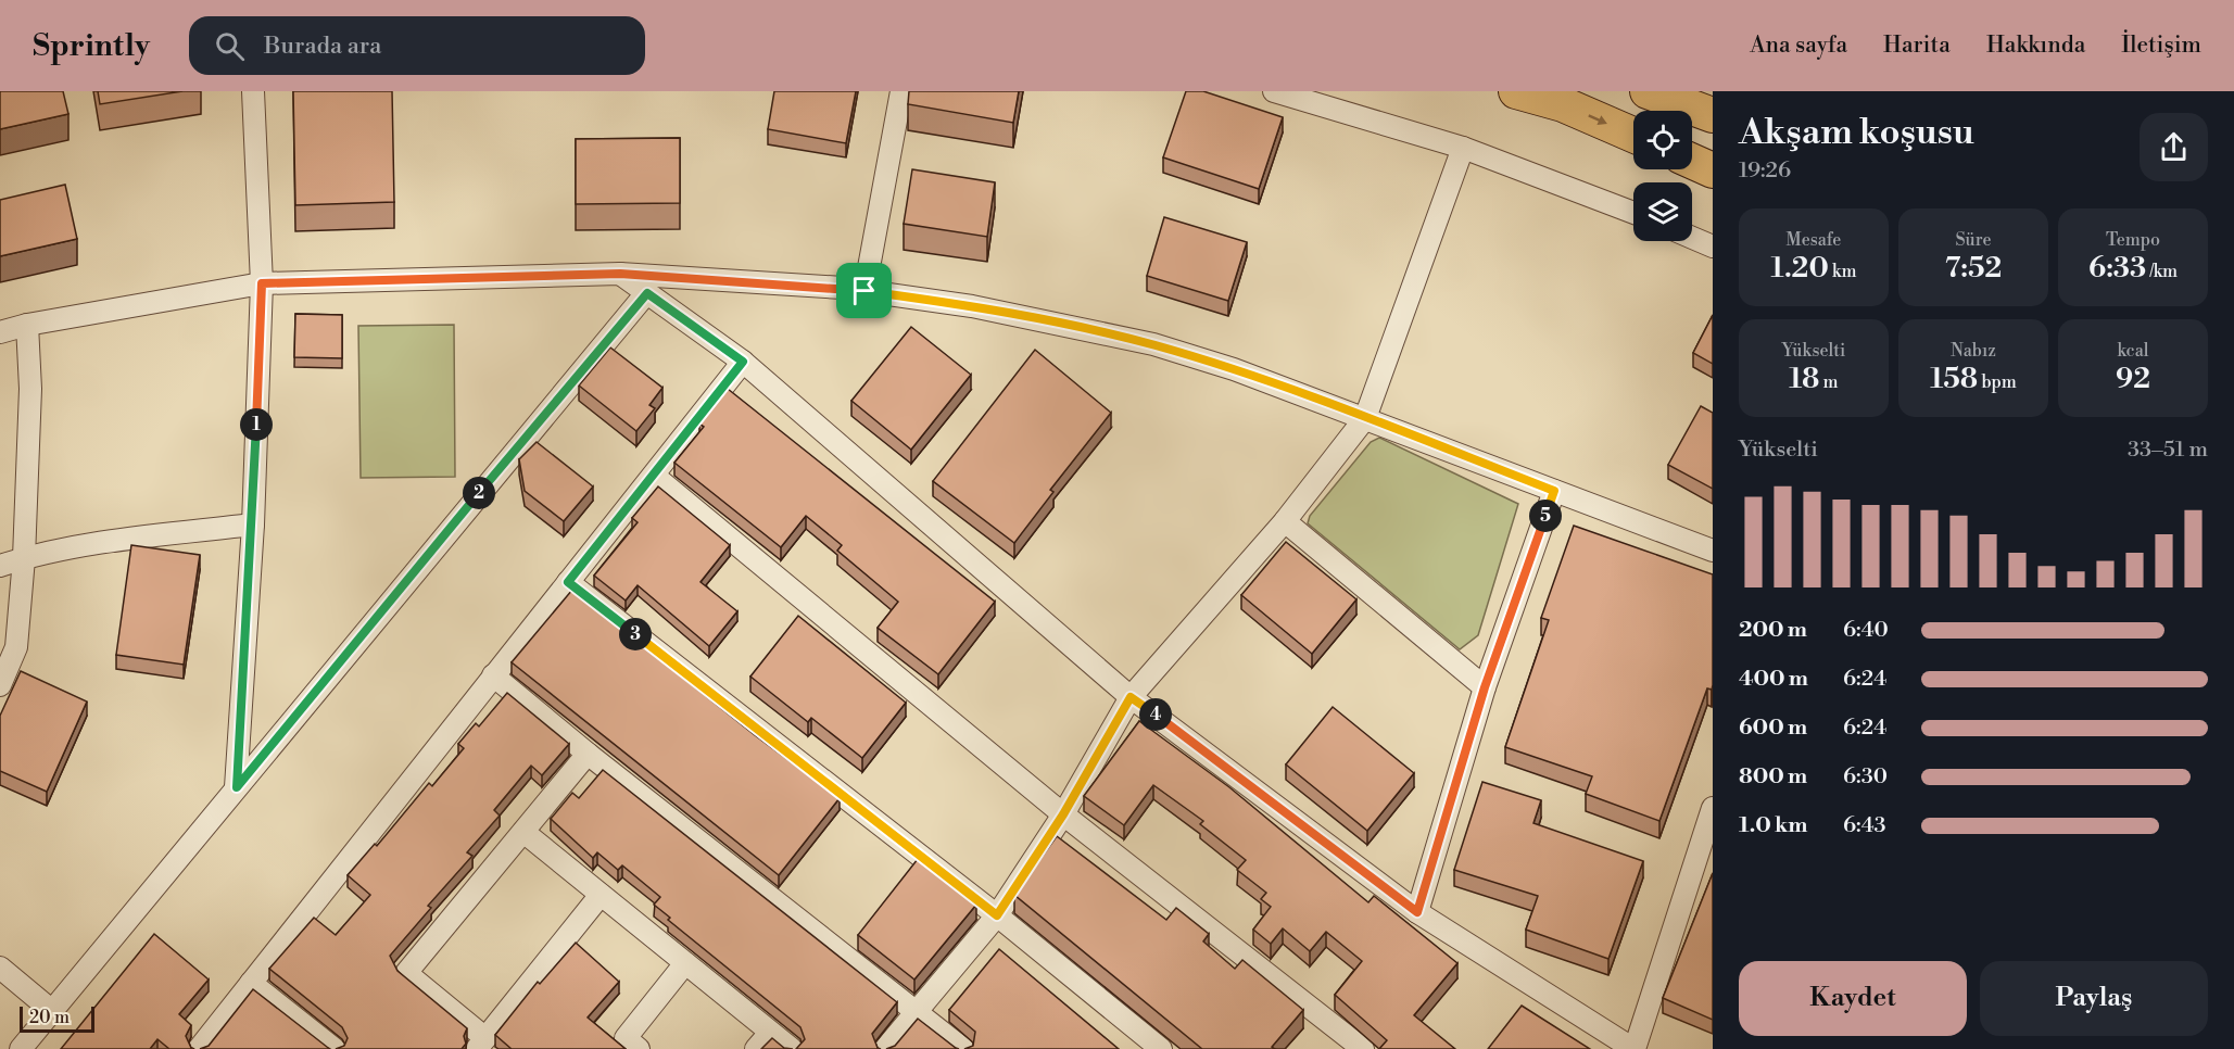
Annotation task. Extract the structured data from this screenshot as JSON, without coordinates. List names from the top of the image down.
{
  "scale_bar": "20 m",
  "page": {
    "header": "Sprintly",
    "search": "Burada ara",
    "nav": [
      "Ana sayfa",
      "Harita",
      "Hakkında",
      "İletişim"
    ],
    "heading": ["Akşam koşusu", "19:26"],
    "stats": [
      ["Mesafe", "1.20 km"],
      ["Süre", "7:52"],
      ["Tempo", "6:33 /km"],
      ["Yükselti", "18 m"],
      ["Nabız", "158 bpm"],
      ["kcal", "92"]
    ],
    "pins": [
      "1",
      "2",
      "5",
      "3",
      "4"
    ],
    "chart": ["Yükselti", "33–51 m"],
    "list": [
      {
        "name": "200 m",
        "note": "6:40"
      },
      {
        "name": "400 m",
        "note": "6:24"
      },
      {
        "name": "600 m",
        "note": "6:24"
      },
      {
        "name": "800 m",
        "note": "6:30"
      },
      {
        "name": "1.0 km",
        "note": "6:43"
      }
    ],
    "buttons": ["Kaydet", "Paylaş"],
    "scale": "20 m"
  }
}
